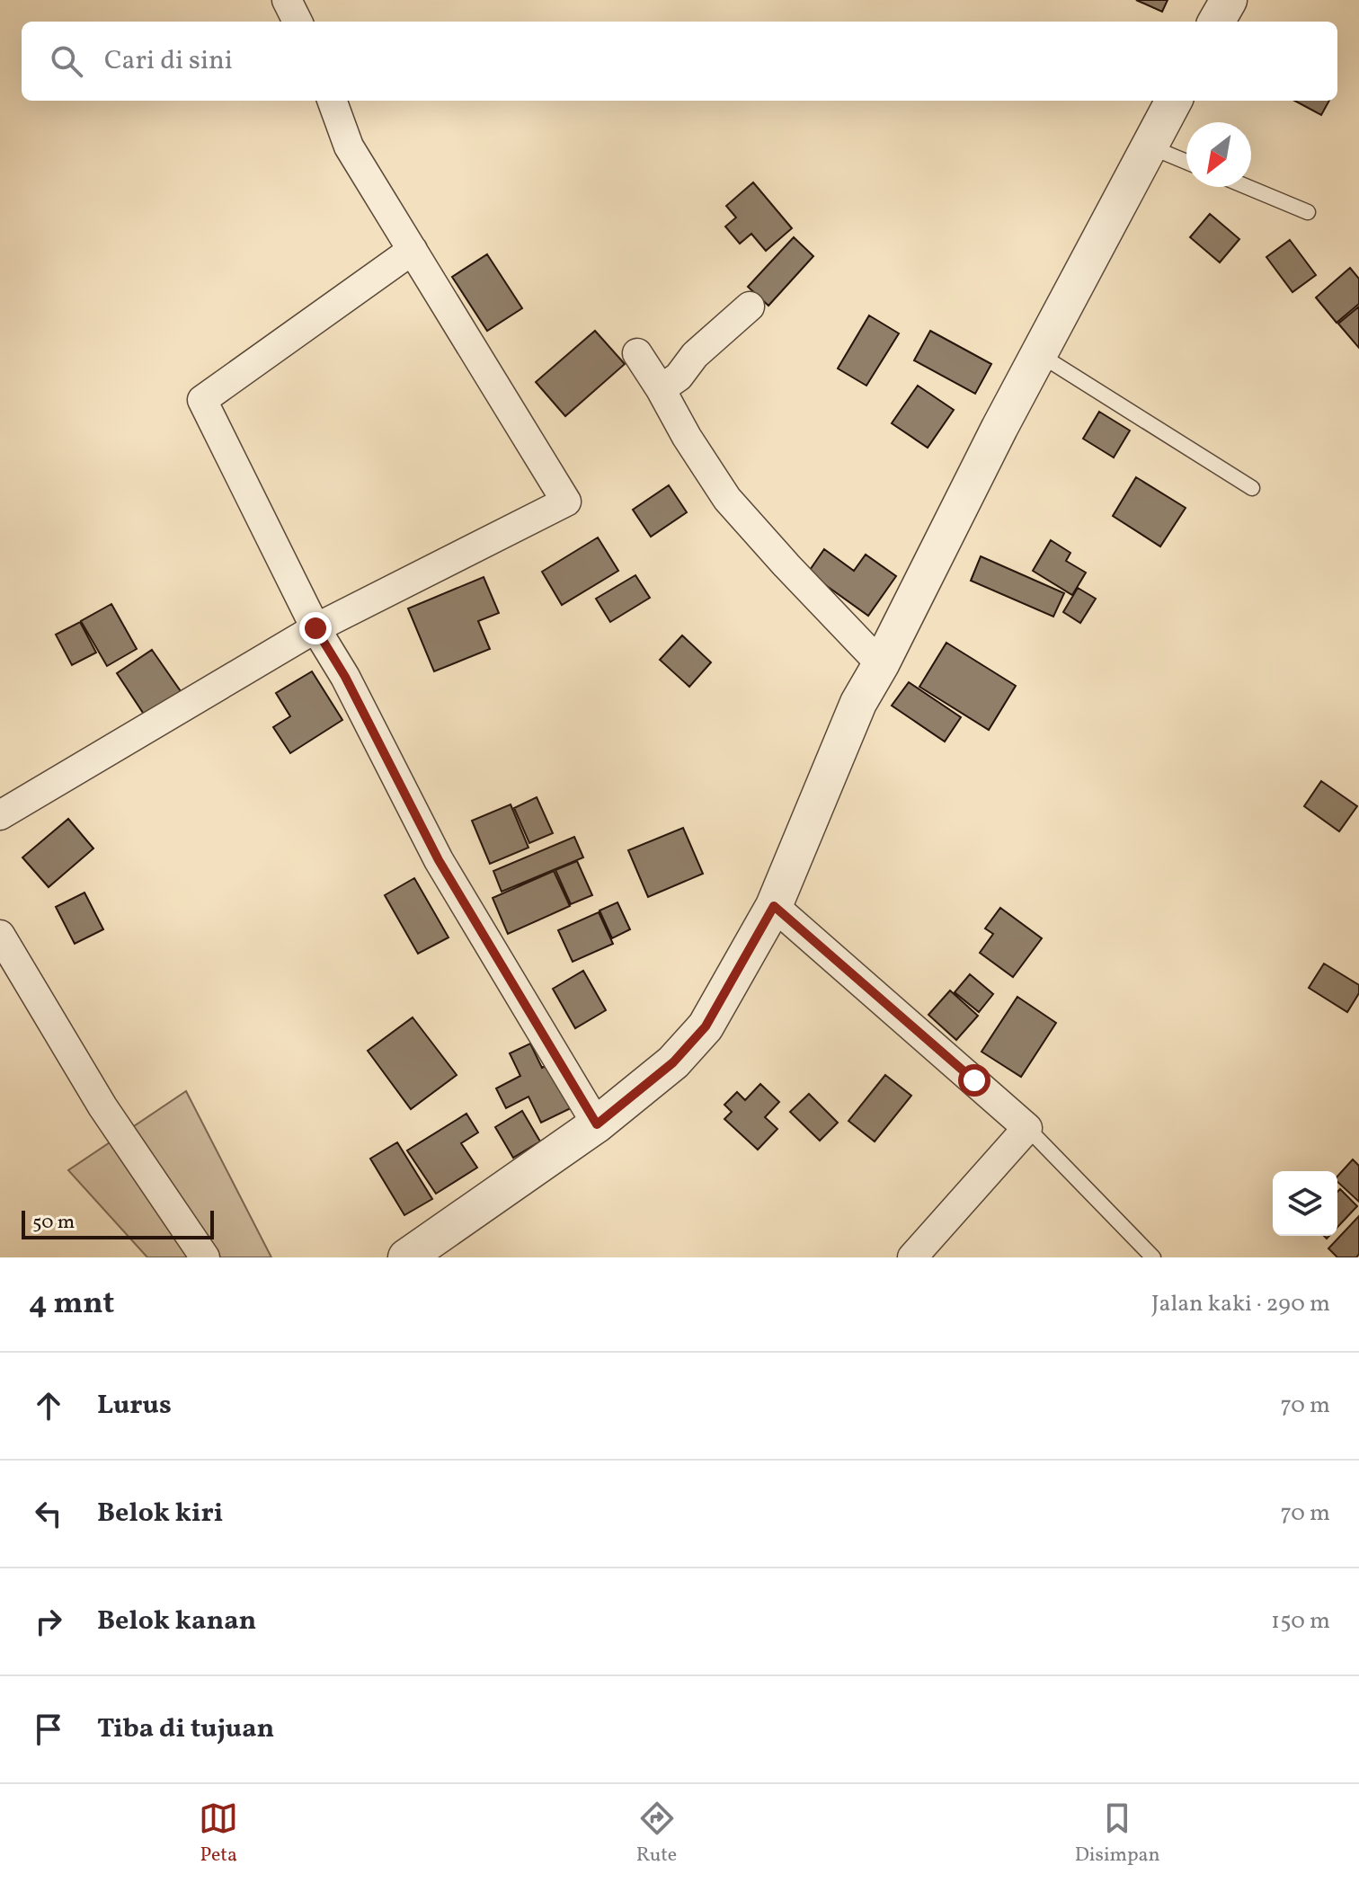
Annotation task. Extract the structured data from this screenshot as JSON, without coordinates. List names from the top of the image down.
{
  "scale_bar": "50 m",
  "north": "bottom left",
  "page": {
    "search": "Cari di sini",
    "scale": "50 m",
    "heading": ["4 mnt", "Jalan kaki · 290 m"],
    "list": [
      ["Lurus", "70 m"],
      ["Belok kiri", "70 m"],
      ["Belok kanan", "150 m"],
      "Tiba di tujuan"
    ],
    "nav": ["Peta", "Rute", "Disimpan"]
  }
}
